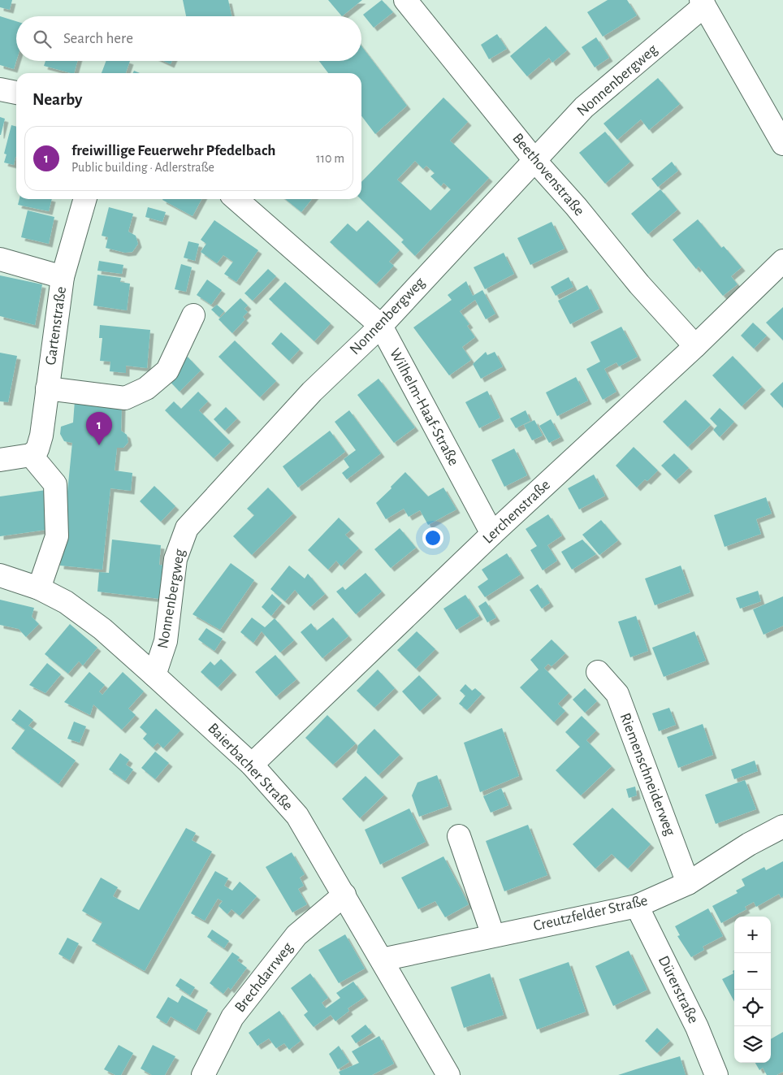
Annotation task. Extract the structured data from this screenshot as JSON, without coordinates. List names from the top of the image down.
{
  "streets": {
    "street": [
      "Nonnenbergweg",
      "Beethovenstraße",
      "Gartenstraße",
      "Wilhelm-Haaf-Straße",
      "Lerchenstraße",
      "Baierbacher Straße",
      "Riemenschneiderweg",
      "Creutzfelder Straße",
      "Brechdarrweg",
      "Dürerstraße"
    ]
  },
  "crossings": [
    ["Nonnenbergweg", "Beethovenstraße"],
    ["Nonnenbergweg", "Wilhelm-Haaf-Straße"],
    ["Nonnenbergweg", "Baierbacher Straße"],
    ["Beethovenstraße", "Lerchenstraße"],
    ["Wilhelm-Haaf-Straße", "Lerchenstraße"],
    ["Lerchenstraße", "Baierbacher Straße"],
    ["Baierbacher Straße", "Creutzfelder Straße"],
    ["Baierbacher Straße", "Brechdarrweg"],
    ["Riemenschneiderweg", "Creutzfelder Straße"],
    ["Creutzfelder Straße", "Dürerstraße"]
  ],
  "page": {
    "search": "Search here",
    "heading": "Nearby",
    "list": [
      {
        "mark": "1",
        "name": "freiwillige Feuerwehr Pfedelbach",
        "note": "Public building · Adlerstraße",
        "value": "110 m"
      }
    ],
    "pins": "1",
    "map_buttons": ["+", "−"]
  }
}
